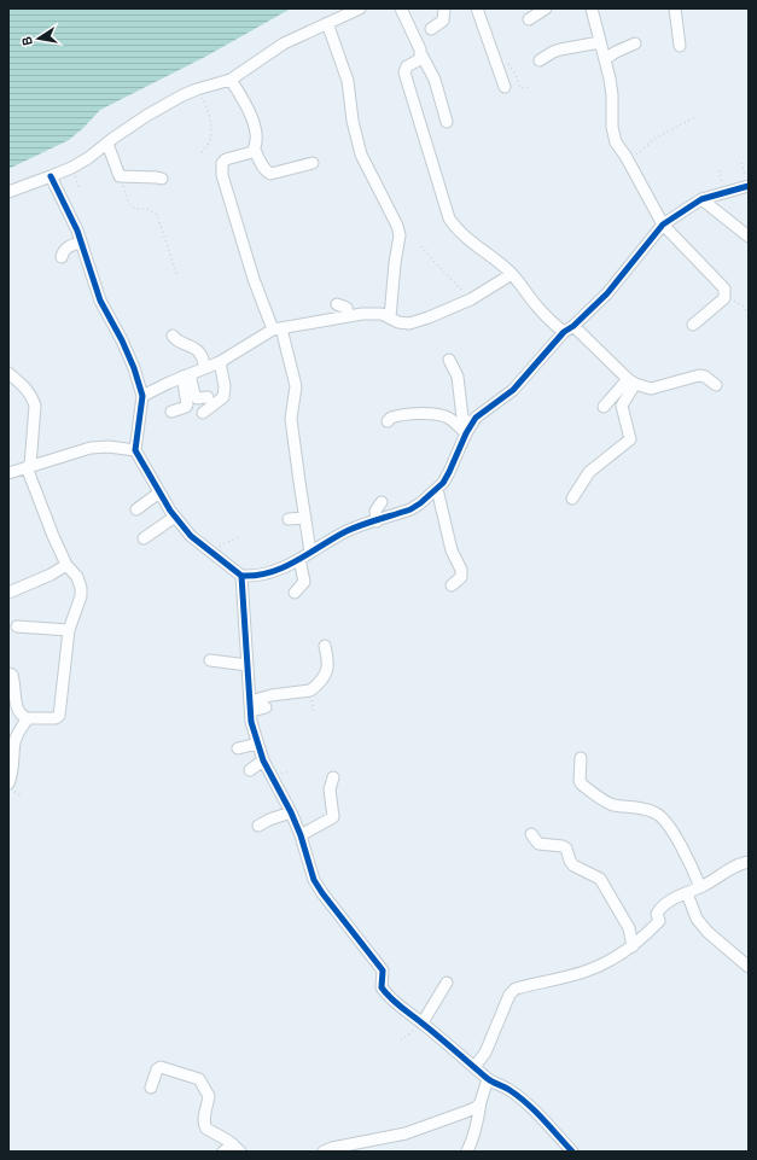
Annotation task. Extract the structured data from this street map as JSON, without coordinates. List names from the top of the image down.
{
  "north": "left"
}
